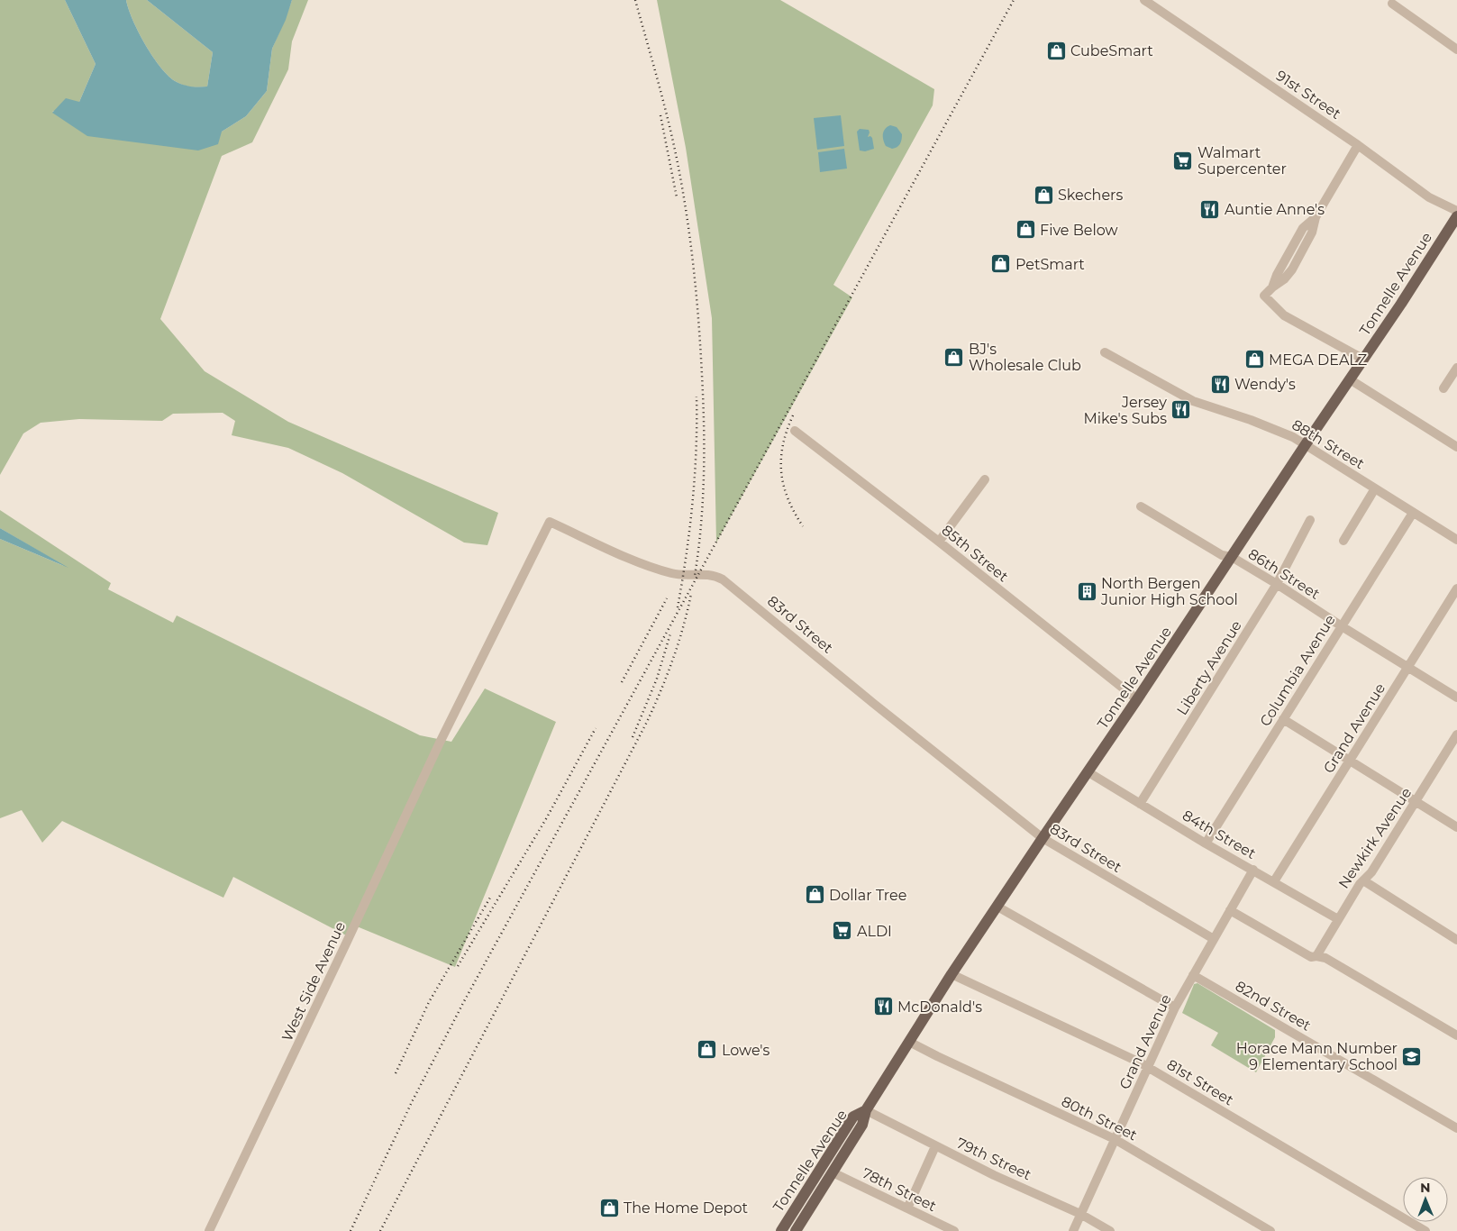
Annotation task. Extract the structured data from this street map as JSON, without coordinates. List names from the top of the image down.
{
  "streets": {
    "main road": ["Tonnelle Avenue"],
    "street": [
      "91st Street",
      "88th Street",
      "85th Street",
      "86th Street",
      "83rd Street",
      "Liberty Avenue",
      "Columbia Avenue",
      "Grand Avenue",
      "84th Street",
      "Newkirk Avenue",
      "West Side Avenue",
      "82nd Street",
      "81st Street",
      "80th Street",
      "79th Street",
      "78th Street"
    ]
  },
  "crossings": [
    ["Tonnelle Avenue", "88th Street"],
    ["Tonnelle Avenue", "85th Street"],
    ["Tonnelle Avenue", "86th Street"],
    ["Tonnelle Avenue", "83rd Street"],
    ["Tonnelle Avenue", "84th Street"],
    ["Tonnelle Avenue", "81st Street"],
    ["Tonnelle Avenue", "80th Street"],
    ["Tonnelle Avenue", "79th Street"],
    ["Tonnelle Avenue", "78th Street"],
    ["88th Street", "Columbia Avenue"],
    ["86th Street", "Liberty Avenue"],
    ["86th Street", "Columbia Avenue"],
    ["86th Street", "Grand Avenue"],
    ["83rd Street", "Grand Avenue"],
    ["83rd Street", "West Side Avenue"],
    ["Liberty Avenue", "84th Street"],
    ["Columbia Avenue", "84th Street"],
    ["Grand Avenue", "84th Street"],
    ["Grand Avenue", "82nd Street"],
    ["Grand Avenue", "81st Street"],
    ["Grand Avenue", "80th Street"],
    ["Grand Avenue", "79th Street"],
    ["84th Street", "Newkirk Avenue"]
  ],
  "places": {
    "shop": [
      "CubeSmart",
      "Skechers",
      "Five Below",
      "PetSmart",
      "BJ's Wholesale Club",
      "MEGA DEALZ",
      "Dollar Tree",
      "Lowe's",
      "The Home Depot"
    ],
    "supermarket": ["Walmart Supercenter", "ALDI"],
    "restaurant": [
      "Auntie Anne's",
      "Wendy's",
      "Jersey Mike's Subs",
      "McDonald's"
    ],
    "building": ["North Bergen Junior High School"],
    "school or university": ["Horace Mann Number 9 Elementary School"]
  },
  "north": "top"
}
